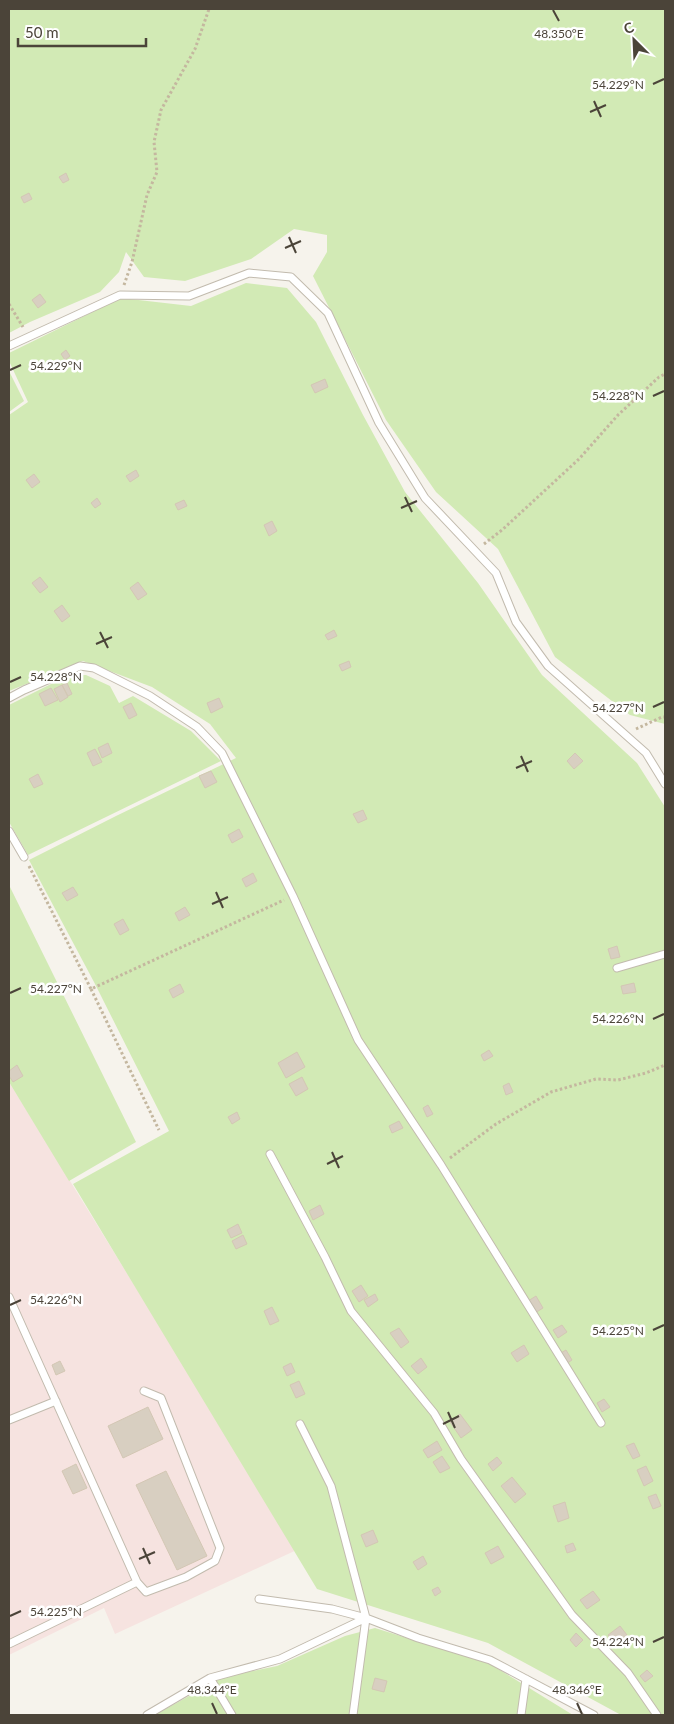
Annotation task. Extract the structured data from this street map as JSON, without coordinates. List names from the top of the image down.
{
  "scale_bar": "50 m",
  "north": "top left",
  "coordinates": [
    "48.350°E",
    "54.229°N",
    "54.228°N",
    "54.227°N",
    "54.226°N",
    "54.225°N",
    "54.224°N",
    "48.344°E",
    "48.346°E"
  ]
}
